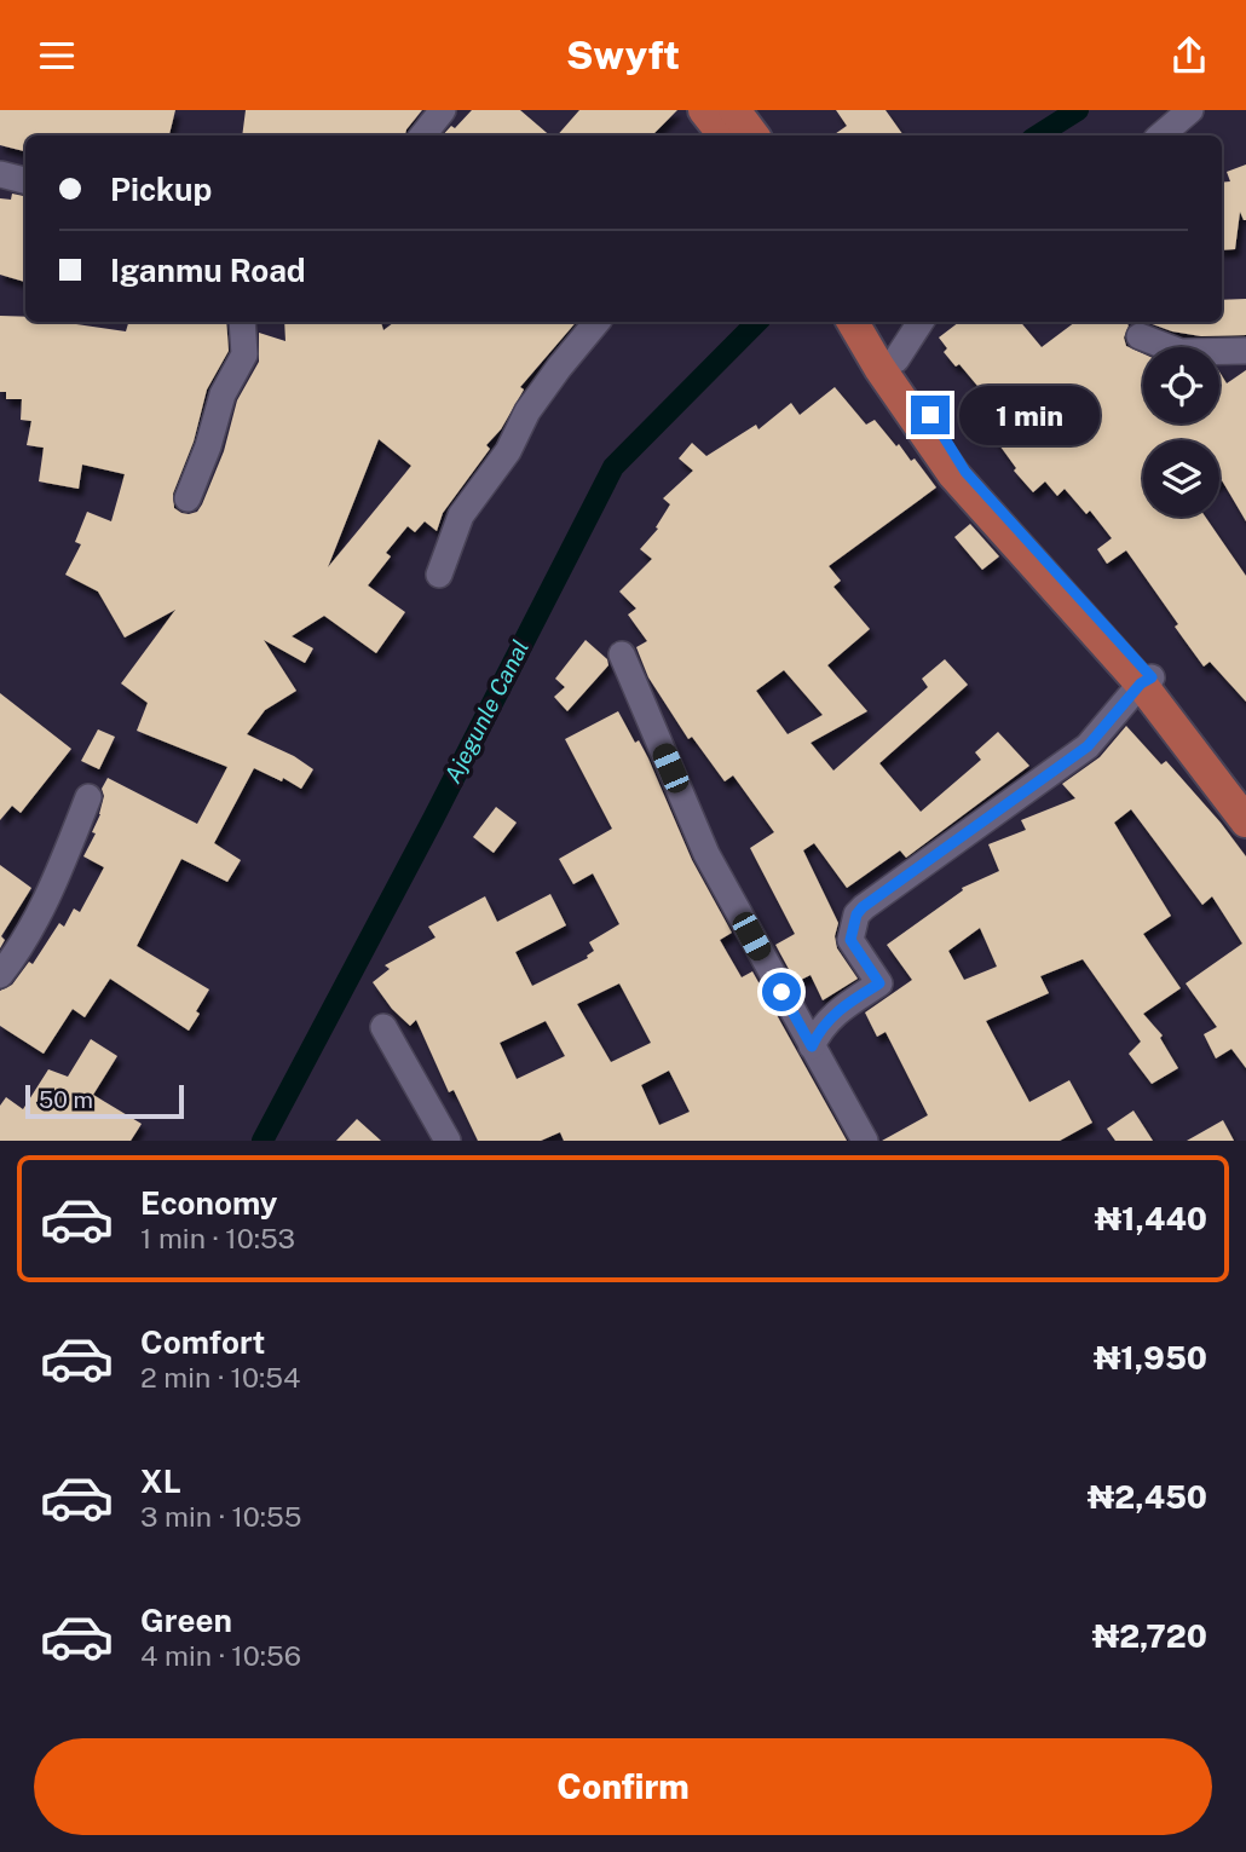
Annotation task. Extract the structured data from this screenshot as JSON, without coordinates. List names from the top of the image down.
{
  "water": ["Ajegunle Canal"],
  "scale_bar": "50 m",
  "page": {
    "header": "Swyft",
    "banner": ["Pickup", "Iganmu Road"],
    "bubble": "1 min",
    "scale": "50 m",
    "list": [
      {
        "name": "Economy",
        "note": "1 min · 10:53",
        "value": "₦1,440"
      },
      {
        "name": "Comfort",
        "note": "2 min · 10:54",
        "value": "₦1,950"
      },
      {
        "name": "XL",
        "note": "3 min · 10:55",
        "value": "₦2,450"
      },
      {
        "name": "Green",
        "note": "4 min · 10:56",
        "value": "₦2,720"
      }
    ],
    "buttons": "Confirm"
  }
}
